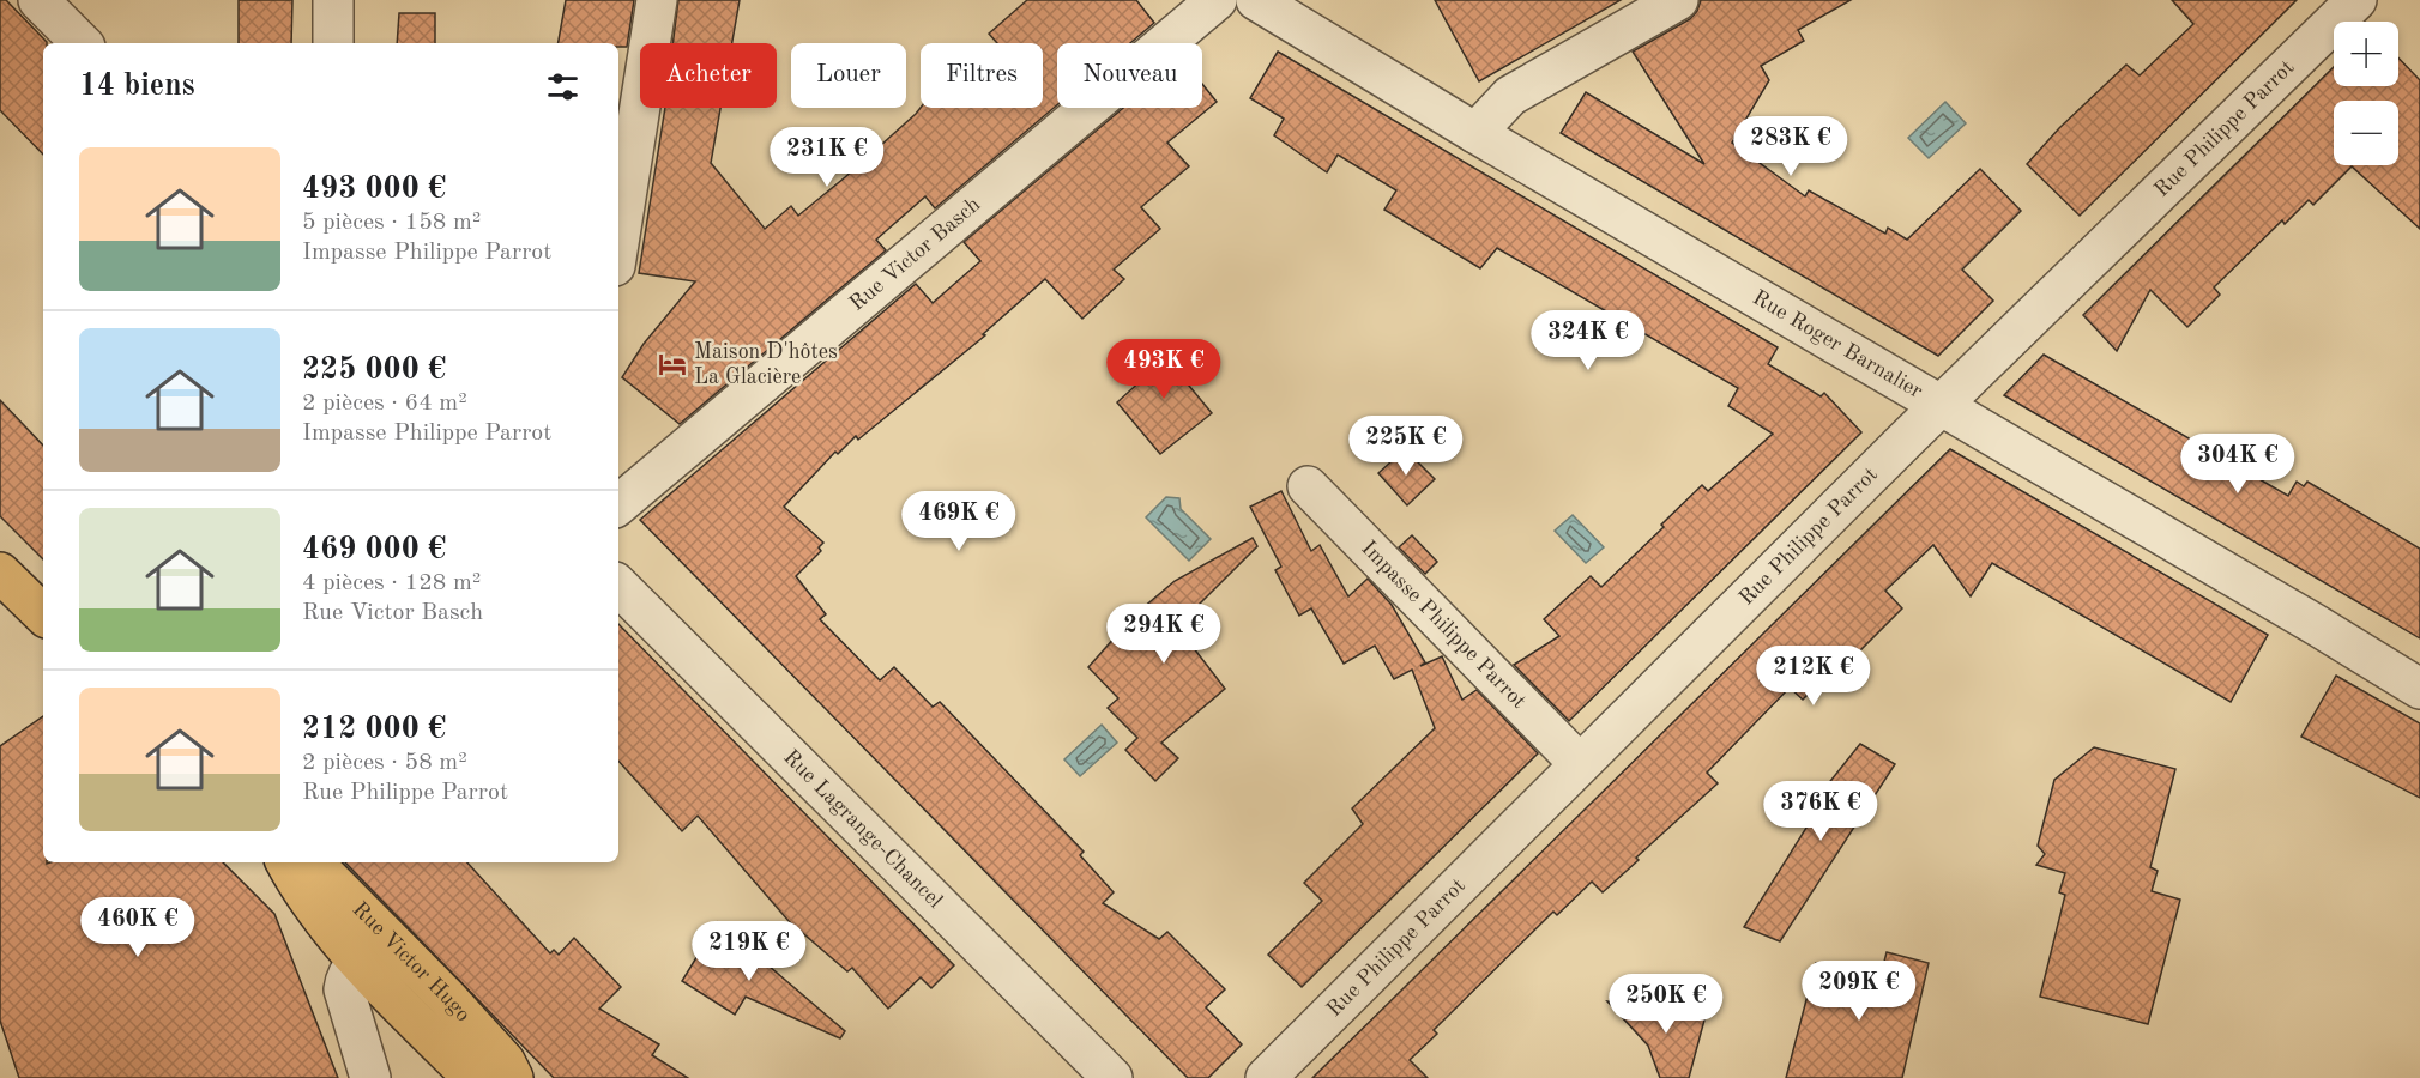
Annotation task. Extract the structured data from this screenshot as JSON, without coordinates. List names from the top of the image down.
{
  "streets": {
    "main road": ["Rue Victor Hugo"],
    "street": [
      "Rue Philippe Parrot",
      "Rue Victor Basch",
      "Rue Roger Barnalier",
      "Impasse Philippe Parrot",
      "Rue Lagrange-Chancel"
    ]
  },
  "crossings": [
    ["Rue Philippe Parrot", "Rue Roger Barnalier"],
    ["Rue Philippe Parrot", "Impasse Philippe Parrot"]
  ],
  "places": {
    "hotel": ["Maison D'hôtes La Glacière"]
  },
  "page": {
    "map_buttons": ["+", "−"],
    "chip": [
      "Acheter",
      "Louer",
      "Filtres",
      "Nouveau"
    ],
    "heading": "14 biens",
    "price": [
      "283K €",
      "231K €",
      "324K €",
      "493K €",
      "225K €",
      "304K €",
      "469K €",
      "294K €",
      "212K €",
      "376K €",
      "460K €",
      "219K €",
      "209K €",
      "250K €"
    ],
    "list": [
      {
        "name": "493 000 €",
        "note": "5 pièces · 158 m² · Impasse Philippe Parrot"
      },
      {
        "name": "225 000 €",
        "note": "2 pièces · 64 m² · Impasse Philippe Parrot"
      },
      {
        "name": "469 000 €",
        "note": "4 pièces · 128 m² · Rue Victor Basch"
      },
      {
        "name": "212 000 €",
        "note": "2 pièces · 58 m² · Rue Philippe Parrot"
      }
    ]
  }
}
